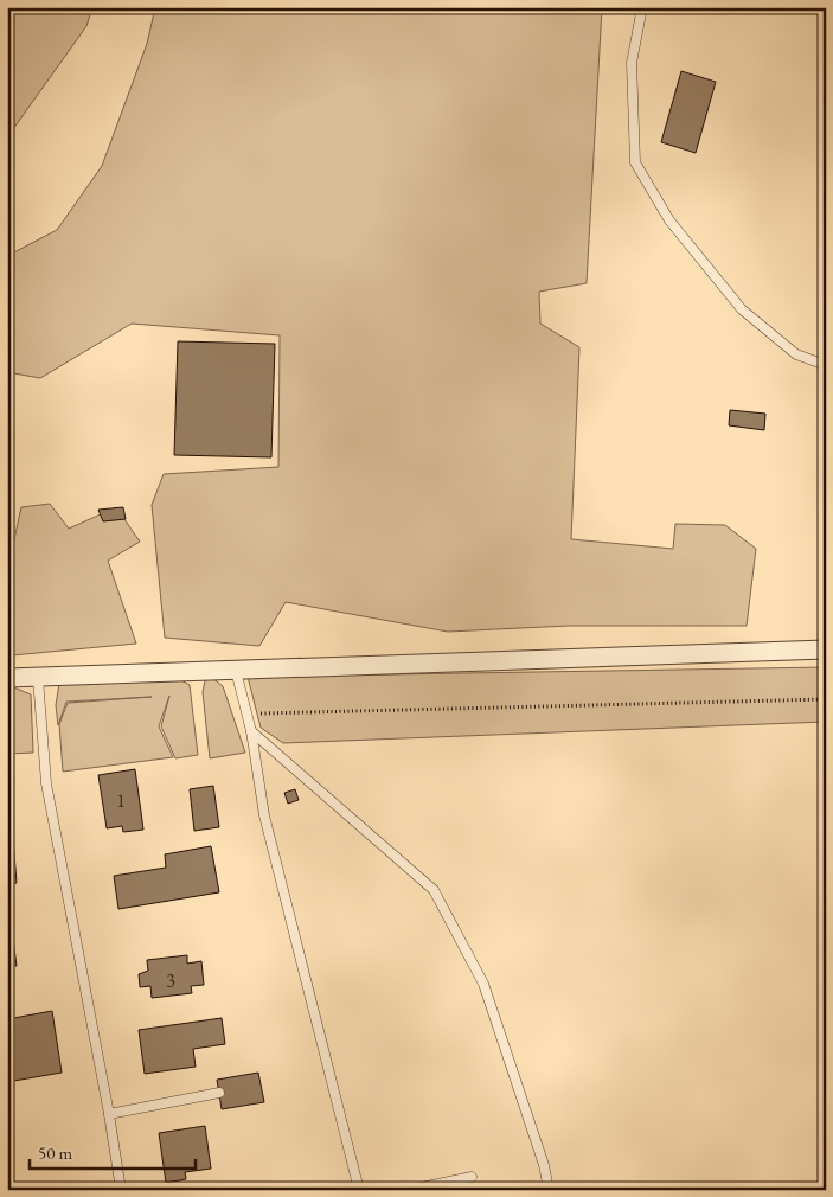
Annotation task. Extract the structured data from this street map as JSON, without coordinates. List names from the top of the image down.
{
  "house_numbers": ["1", "3"],
  "scale_bar": "50 m"
}
